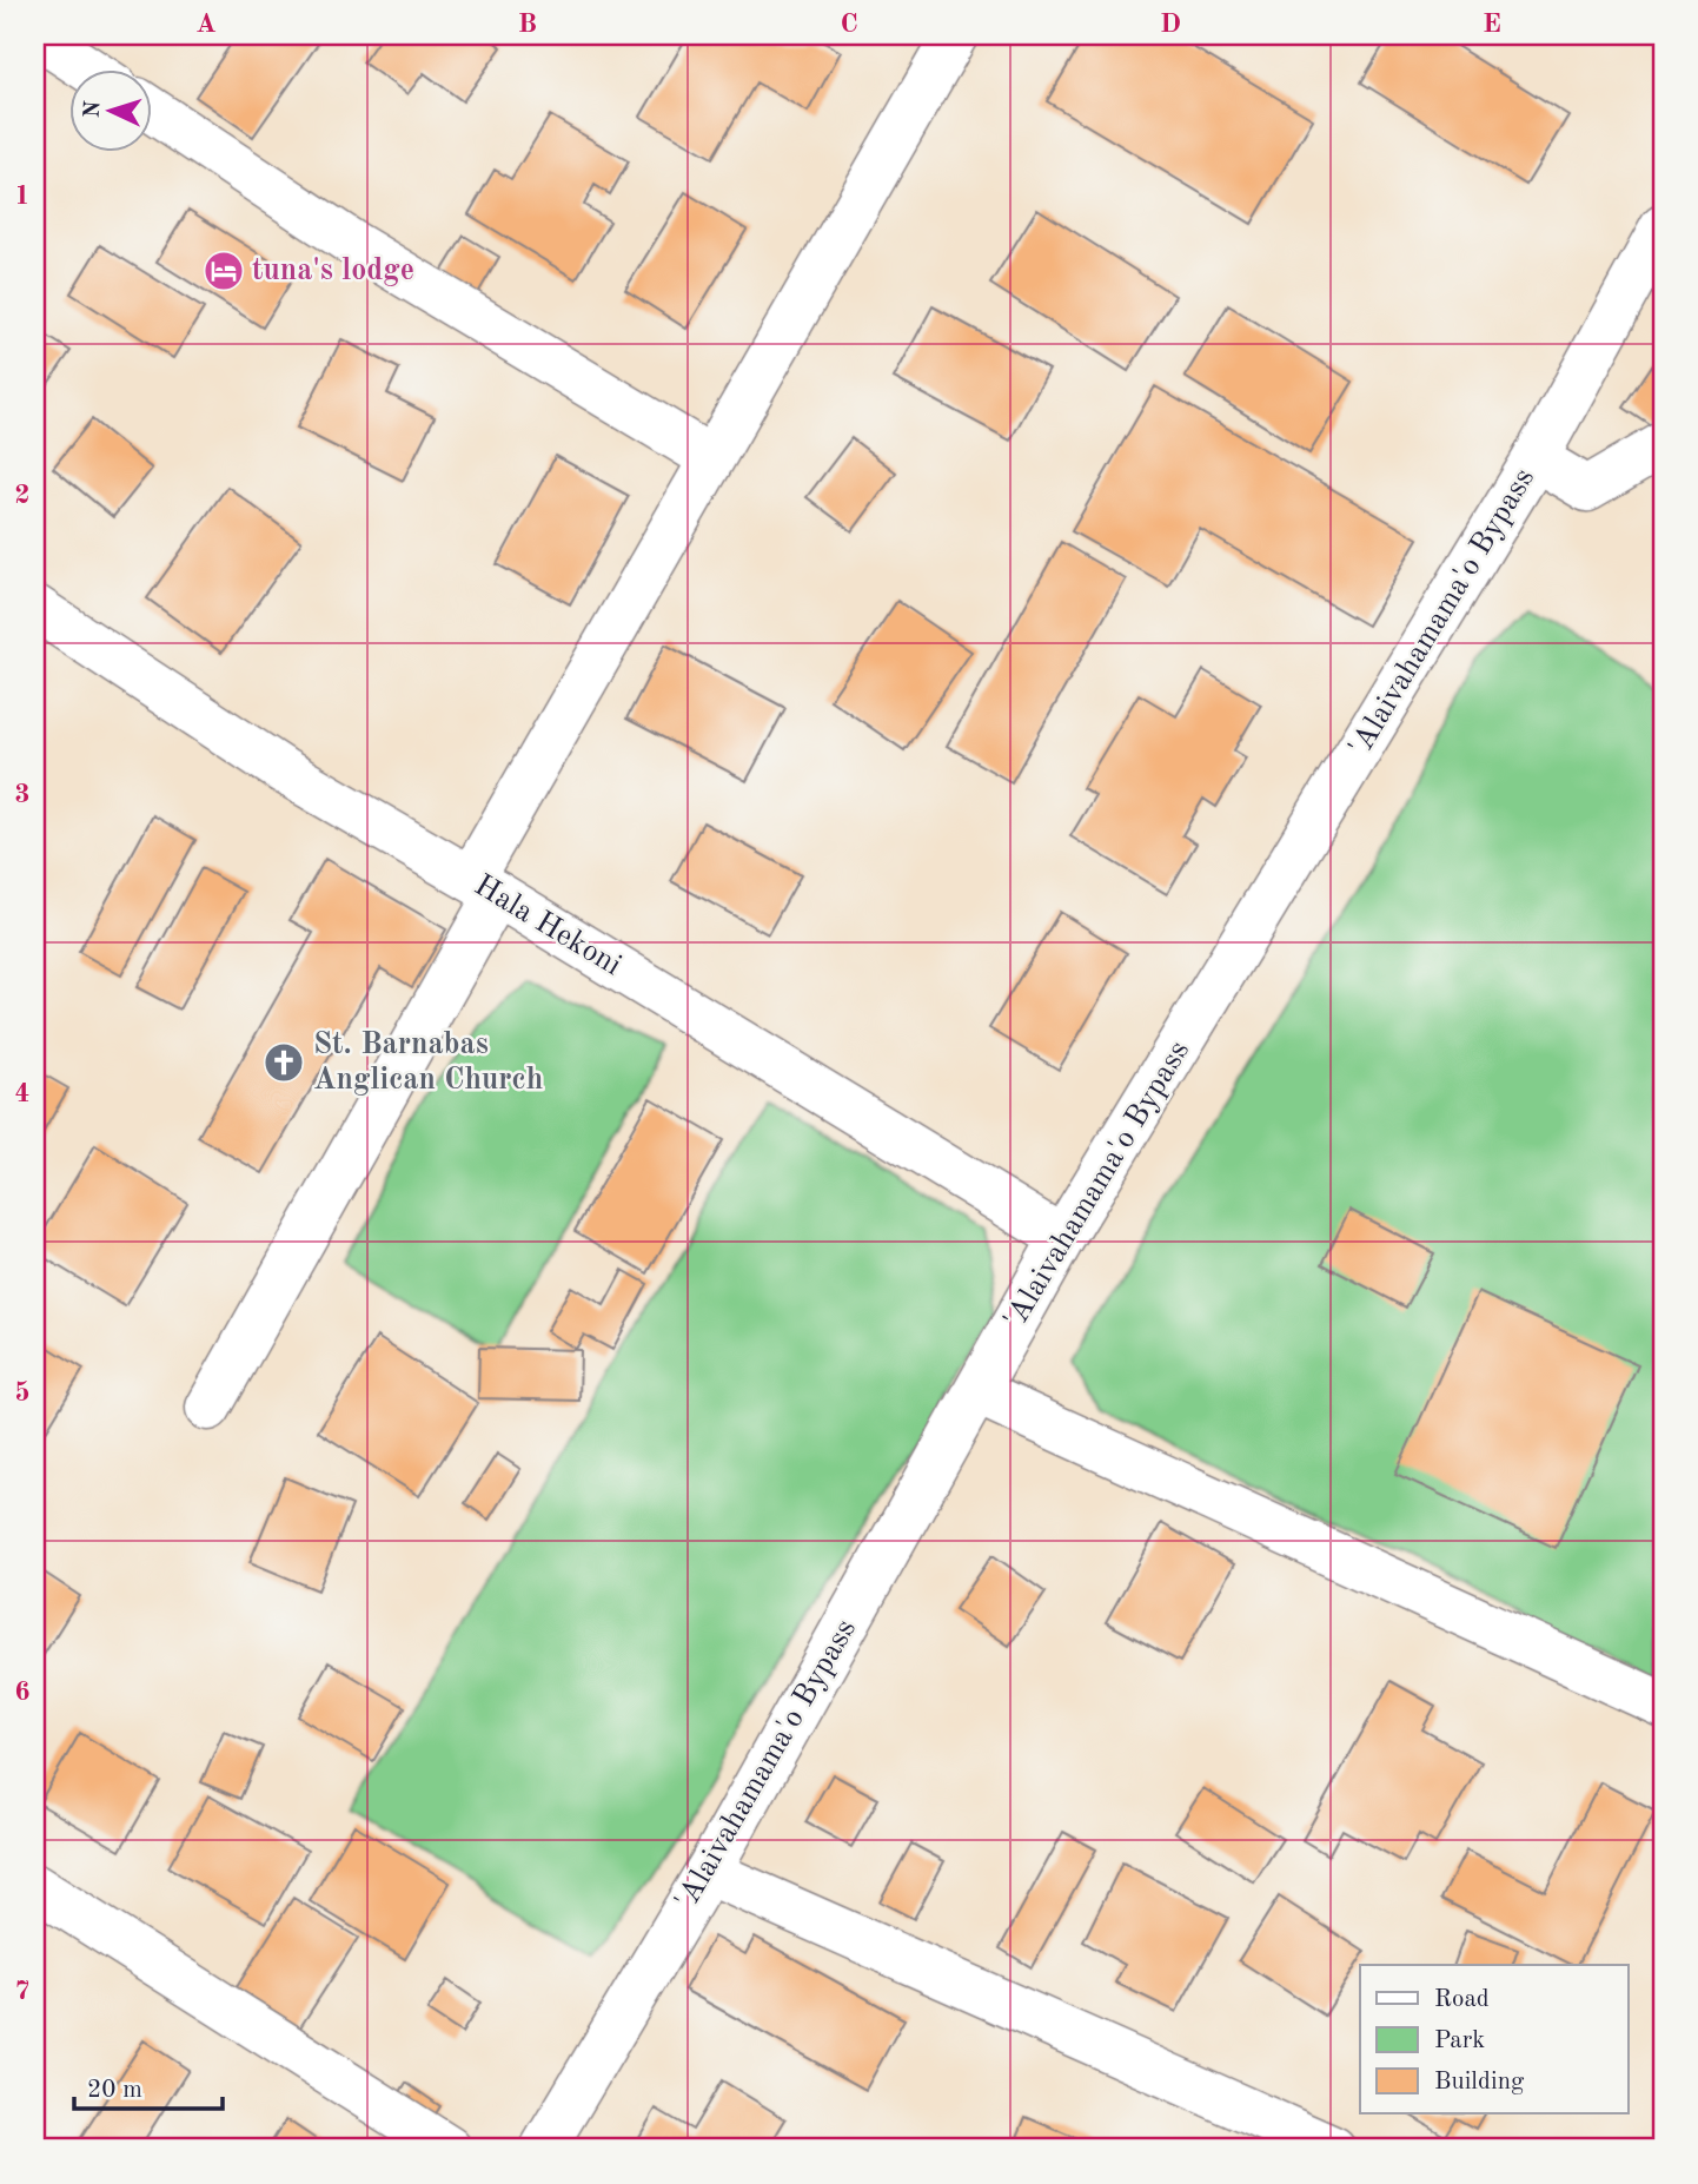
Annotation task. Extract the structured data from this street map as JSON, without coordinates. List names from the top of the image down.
{
  "streets": {
    "street": ["'Alaivahamama'o Bypass", "Hala Hekoni"]
  },
  "crossings": [
    ["'Alaivahamama'o Bypass", "Hala Hekoni"]
  ],
  "places": {
    "hotel": ["tuna's lodge"],
    "church": ["St. Barnabas Anglican Church"]
  },
  "legend": ["Road", "Park", "Building"],
  "scale_bar": "20 m",
  "north": "left",
  "grid": {
    "columns": [
      "A",
      "B",
      "C",
      "D",
      "E"
    ],
    "rows": [
      "1",
      "2",
      "3",
      "4",
      "5",
      "6",
      "7"
    ]
  }
}
